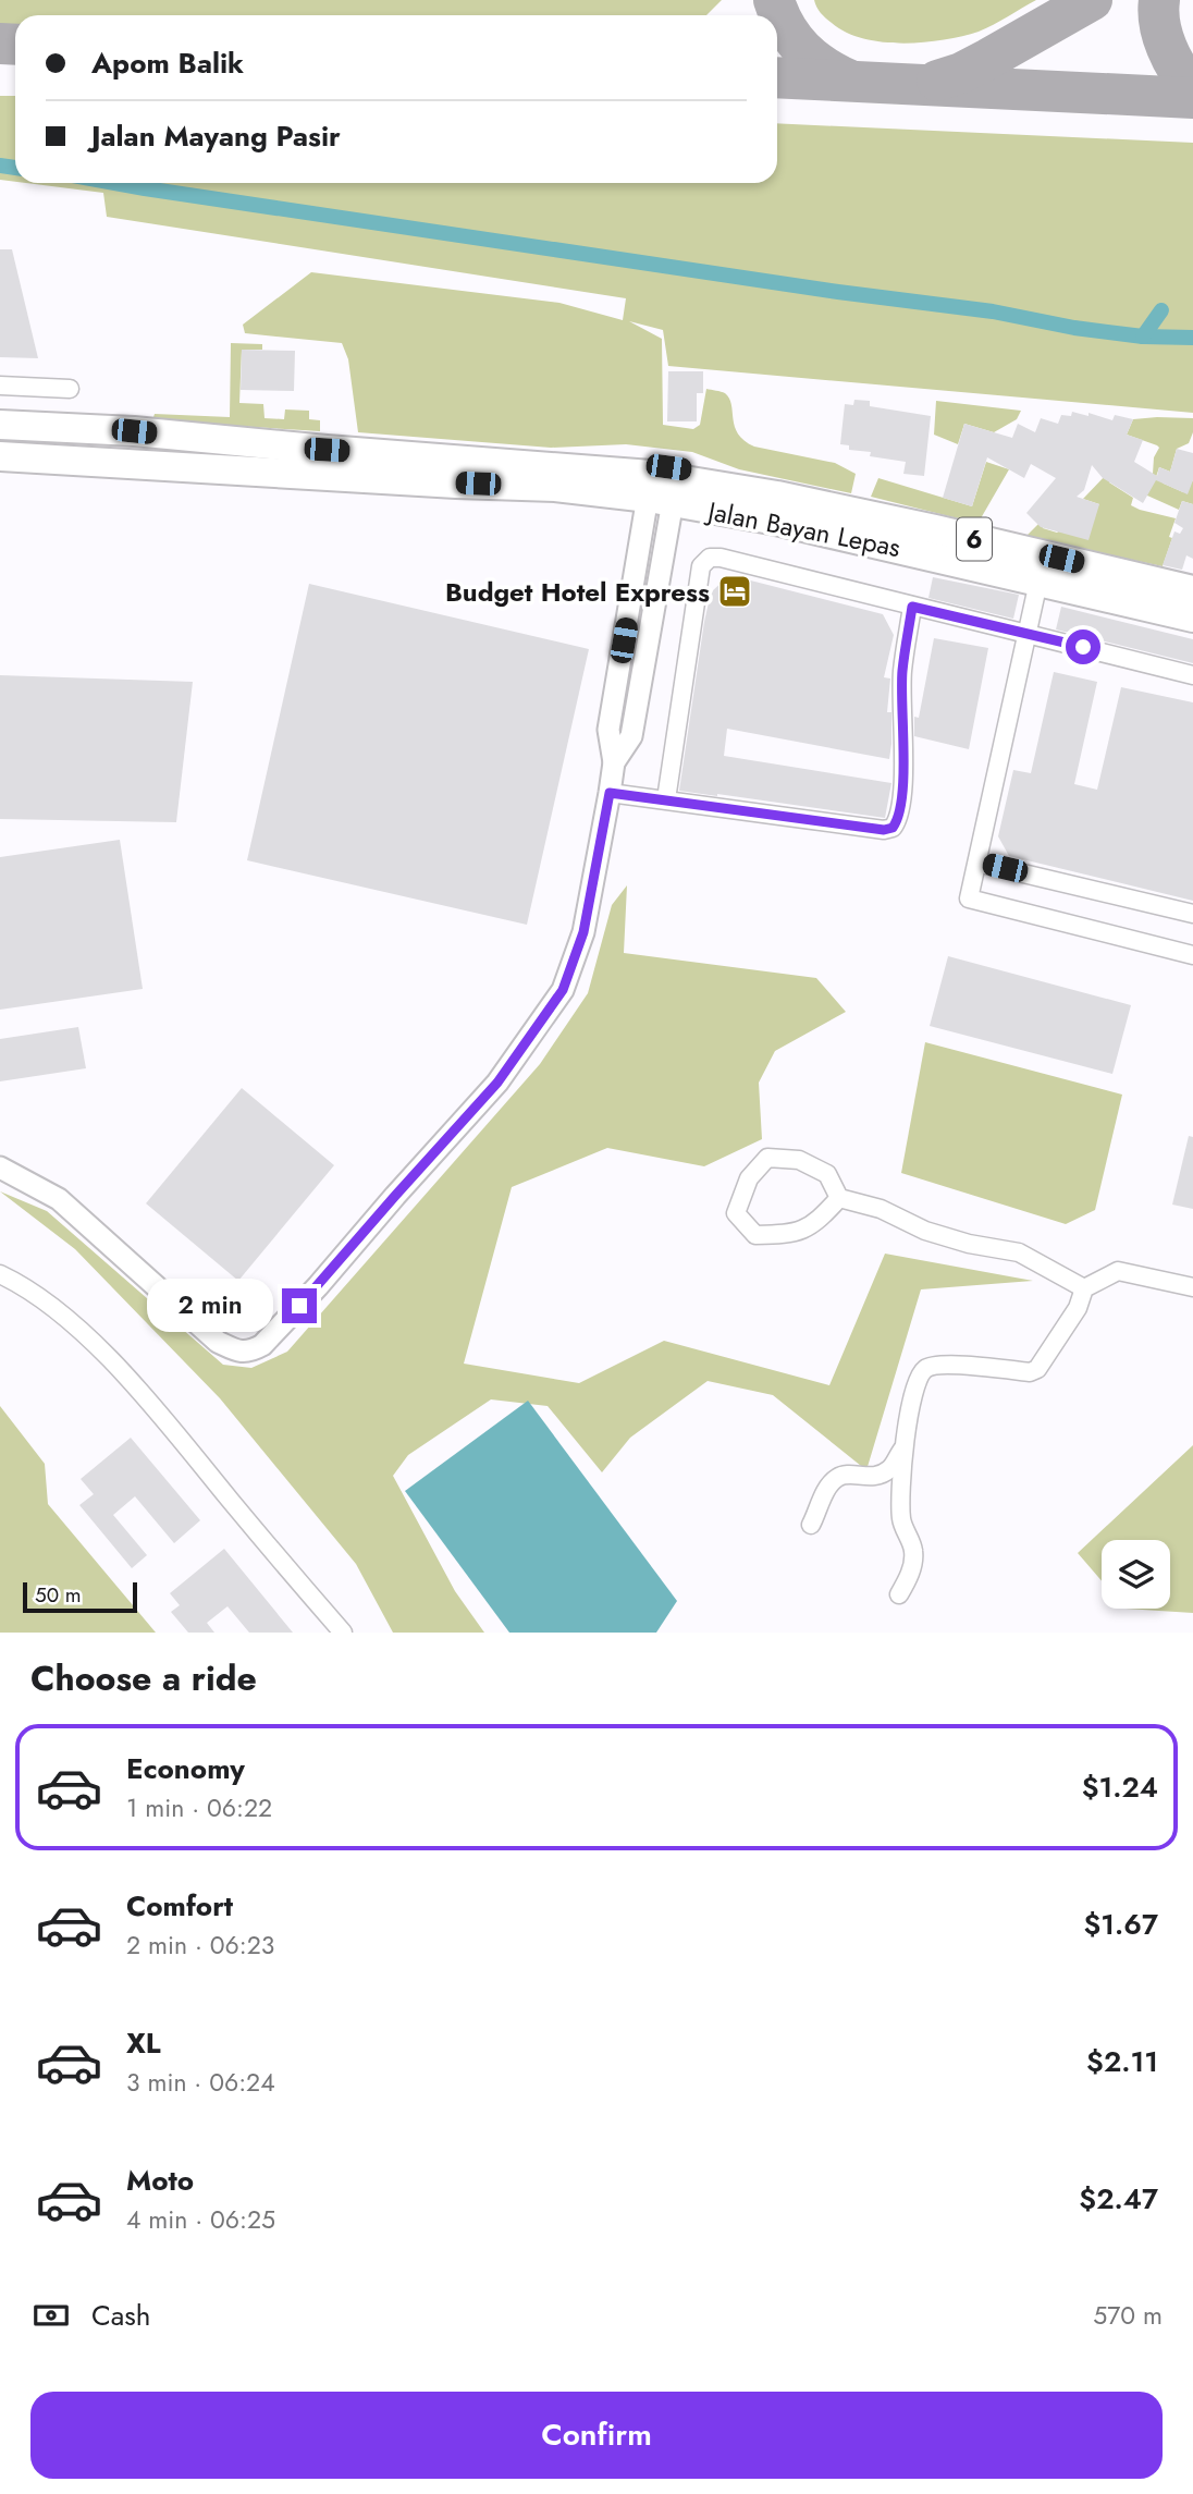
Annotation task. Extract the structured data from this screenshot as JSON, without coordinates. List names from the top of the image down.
{
  "streets": {
    "highway": ["Jalan Bayan Lepas", "6"]
  },
  "places": {
    "hotel": ["Budget Hotel Express"]
  },
  "scale_bar": "50 m",
  "page": {
    "banner": ["Apom Balik", "Jalan Mayang Pasir"],
    "bubble": "2 min",
    "scale": "50 m",
    "heading": "Choose a ride",
    "list": [
      {
        "name": "Economy",
        "note": "1 min · 06:22",
        "value": "$1.24"
      },
      {
        "name": "Comfort",
        "note": "2 min · 06:23",
        "value": "$1.67"
      },
      {
        "name": "XL",
        "note": "3 min · 06:24",
        "value": "$2.11"
      },
      {
        "name": "Moto",
        "note": "4 min · 06:25",
        "value": "$2.47"
      }
    ],
    "pay": ["Cash", "570 m"],
    "buttons": "Confirm"
  }
}
